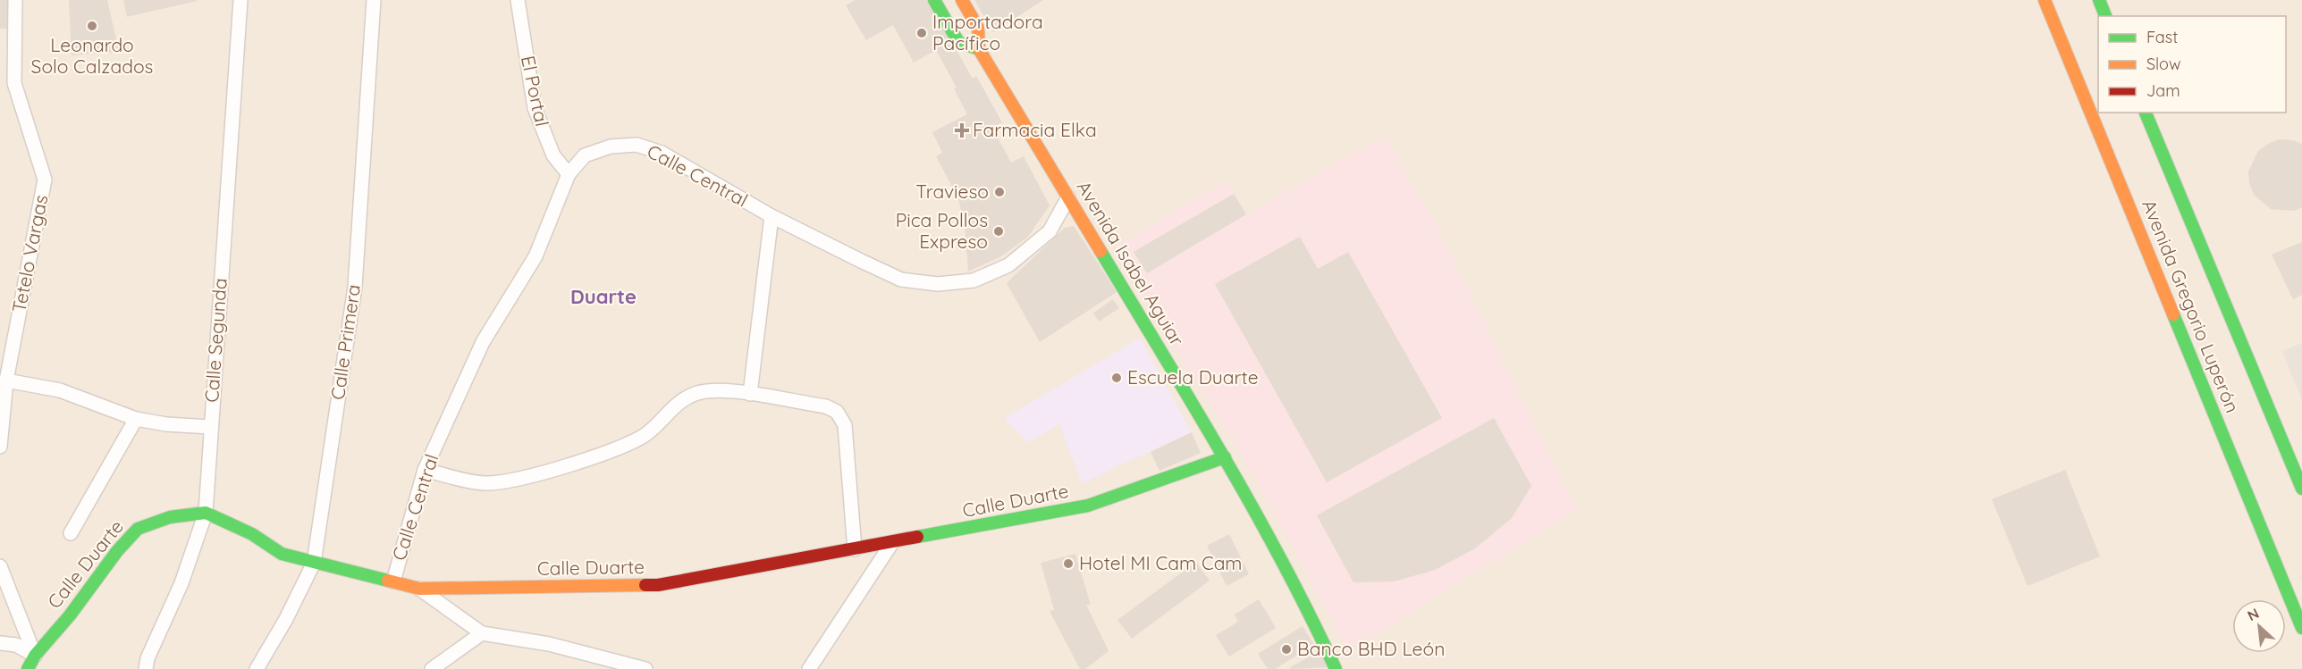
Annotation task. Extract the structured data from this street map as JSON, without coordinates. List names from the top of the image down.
{
  "streets": {
    "main road": ["Avenida Isabel Aguiar", "Avenida Gregorio Luperón", "Calle Duarte"],
    "street": [
      "El Portal",
      "Calle Central",
      "Tetelo Vargas",
      "Calle Segunda",
      "Calle Primera"
    ]
  },
  "crossings": [
    ["El Portal", "Calle Central"],
    ["Calle Central", "Avenida Isabel Aguiar"],
    ["Calle Central", "Calle Duarte"],
    ["Avenida Isabel Aguiar", "Calle Duarte"],
    ["Calle Segunda", "Calle Duarte"],
    ["Calle Primera", "Calle Duarte"]
  ],
  "districts": ["Duarte"],
  "places": {
    "other": [
      "Leonardo Solo Calzados",
      "Importadora Pacífico",
      "Travieso",
      "Pica Pollos Expreso",
      "Escuela Duarte",
      "Hotel MI Cam Cam",
      "Banco BHD León"
    ],
    "health": ["Farmacia Elka"]
  },
  "legend": ["Fast", "Slow", "Jam"],
  "north": "top left"
}
